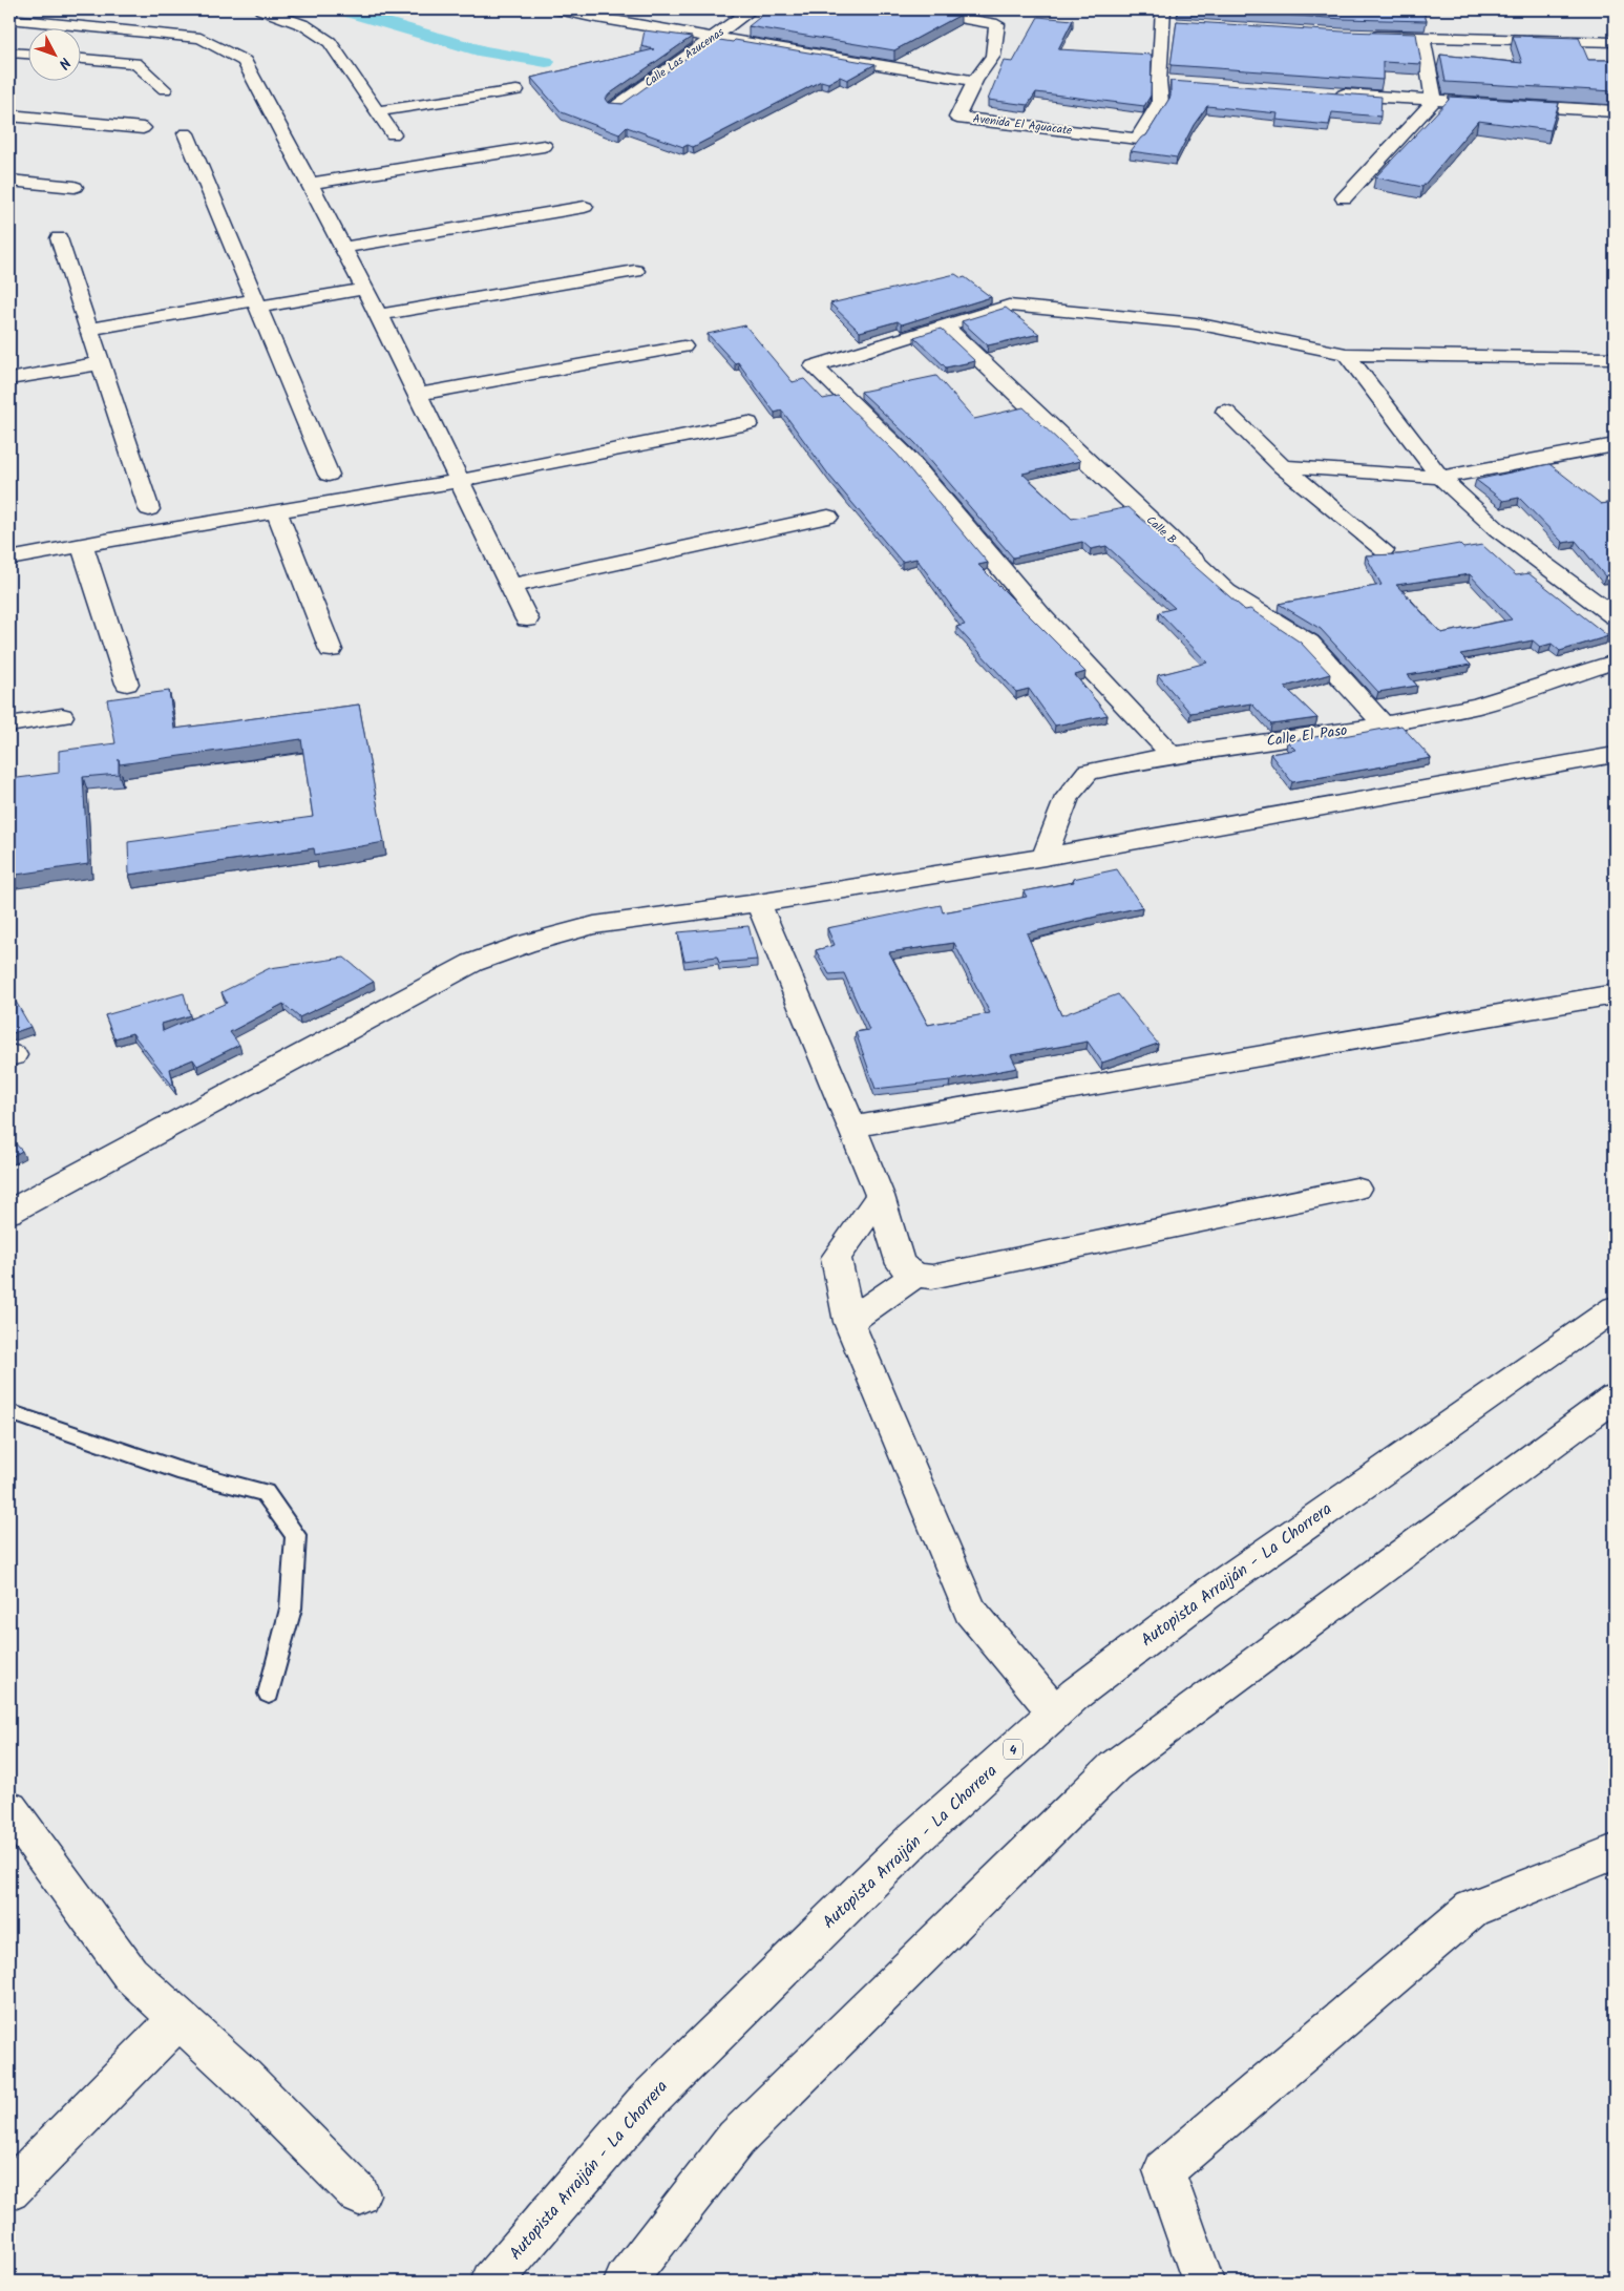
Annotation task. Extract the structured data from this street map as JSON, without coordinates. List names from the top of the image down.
{
  "streets": {
    "main road": [
      "Calle Las Azucenas",
      "Avenida El Aguacate",
      "Calle B",
      "Calle El Paso",
      "Autopista Arraiján - La Chorrera",
      "4"
    ]
  },
  "crossings": [
    ["Calle B", "Calle El Paso"]
  ],
  "north": "bottom right"
}
